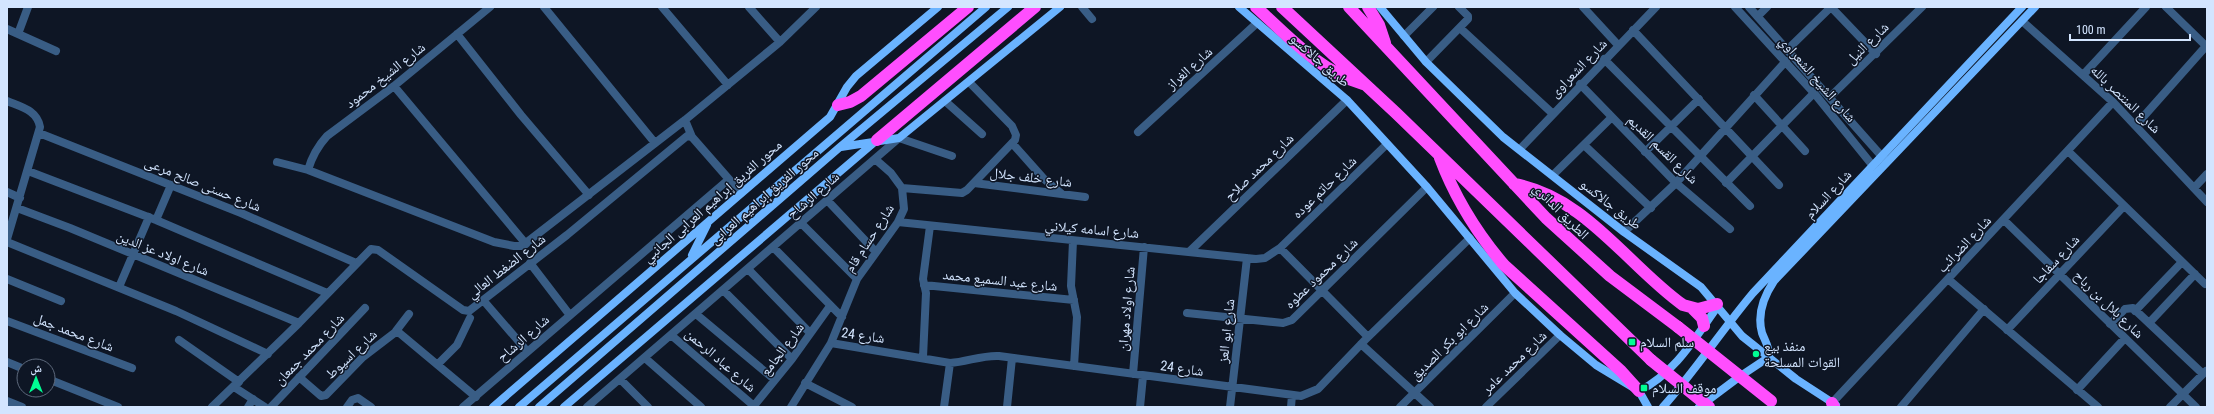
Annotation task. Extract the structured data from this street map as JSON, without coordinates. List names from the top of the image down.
{
  "streets": {
    "highway": ["الطريق الدائري"],
    "street": [
      "شارع النيل",
      "طريق جالاكسو",
      "شارع الغراز",
      "شارع الشعراوى",
      "شارع الشيخ محمود",
      "شارع الشيخ الشعراوي",
      "شارع المنتصر بالله",
      "شارع القسم القديم",
      "شارع محمد صلاح",
      "شارع خلف جلال",
      "شارع حسنى صالح مرعى",
      "شارع حاتم عوده",
      "شارع السلام",
      "شارع الرشاح",
      "محور الفريق إبراهيم العرابى",
      "محور الفريق إبراهيم العرابى الجانبي",
      "شارع اسامه كيلاني",
      "شارع حسام قام",
      "شارع الضرائب",
      "شارع اولاد عز الدين",
      "شارع سفاجا",
      "شارع الضغط العالي",
      "شارع محمود عطوه",
      "شارع عبد السميع محمد",
      "شارع بلال بن رباح",
      "شارع اولاد مهران",
      "شارع ابو العز",
      "شارع محمد جمل",
      "شارع 24",
      "شارع ابو بكر الصديق",
      "شارع محمد جمعان",
      "شارع الجامع",
      "شارع اسيوط",
      "شارع عباد الرحمن",
      "شارع محمد عامر"
    ]
  },
  "crossings": [
    ["شارع النيل", "شارع الشيخ الشعراوي"],
    ["طريق جالاكسو", "شارع الغراز"],
    ["طريق جالاكسو", "شارع الشعراوى"],
    ["طريق جالاكسو", "شارع محمد صلاح"],
    ["طريق جالاكسو", "شارع حاتم عوده"],
    ["طريق جالاكسو", "شارع السلام"],
    ["طريق جالاكسو", "شارع الضرائب"],
    ["طريق جالاكسو", "شارع محمود عطوه"],
    ["طريق جالاكسو", "شارع 24"],
    ["طريق جالاكسو", "شارع ابو بكر الصديق"],
    ["طريق جالاكسو", "شارع محمد عامر"],
    ["شارع الشعراوى", "شارع القسم القديم"],
    ["شارع الشيخ الشعراوي", "شارع السلام"],
    ["شارع المنتصر بالله", "شارع السلام"],
    ["شارع المنتصر بالله", "شارع الضرائب"],
    ["شارع محمد صلاح", "شارع اسامه كيلاني"],
    ["شارع حسنى صالح مرعى", "شارع الضغط العالي"],
    ["شارع حاتم عوده", "شارع اسامه كيلاني"],
    ["شارع الرشاح", "شارع حسام قام"],
    ["شارع الرشاح", "شارع اسيوط"],
    ["شارع الرشاح", "شارع عباد الرحمن"],
    ["شارع اسامه كيلاني", "شارع حسام قام"],
    ["شارع اسامه كيلاني", "شارع اولاد مهران"],
    ["شارع اسامه كيلاني", "شارع ابو العز"],
    ["شارع حسام قام", "شارع 24"],
    ["شارع الضرائب", "شارع بلال بن رباح"],
    ["شارع اولاد عز الدين", "شارع الضغط العالي"],
    ["شارع سفاجا", "شارع بلال بن رباح"],
    ["شارع محمود عطوه", "شارع ابو العز"],
    ["شارع اولاد مهران", "شارع 24"],
    ["شارع ابو العز", "شارع 24"],
    ["شارع محمد جمعان", "شارع اسيوط"],
    ["شارع الجامع", "شارع عباد الرحمن"]
  ],
  "places": {
    "transit": ["سلم السلام", "موقف السلام"],
    "other": ["منفذ بيع القوات المسلحة"]
  },
  "scale_bar": "100 m",
  "north": "top"
}
